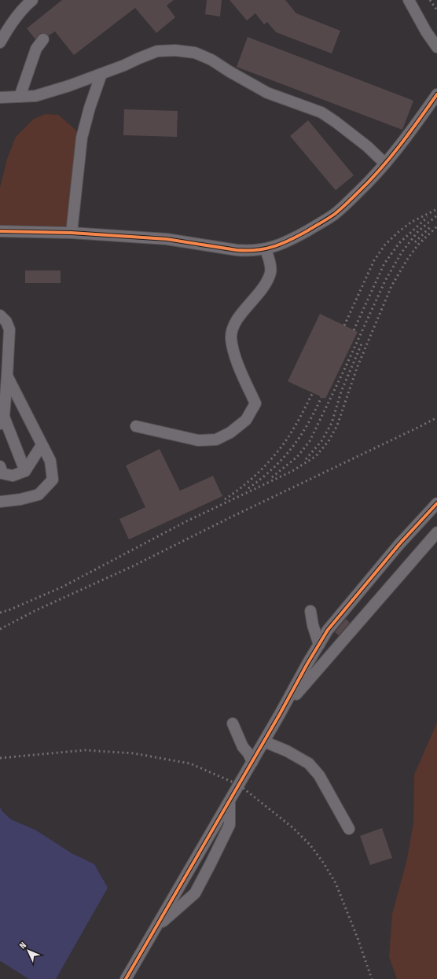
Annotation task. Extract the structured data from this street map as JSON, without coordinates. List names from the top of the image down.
{
  "north": "top left"
}
